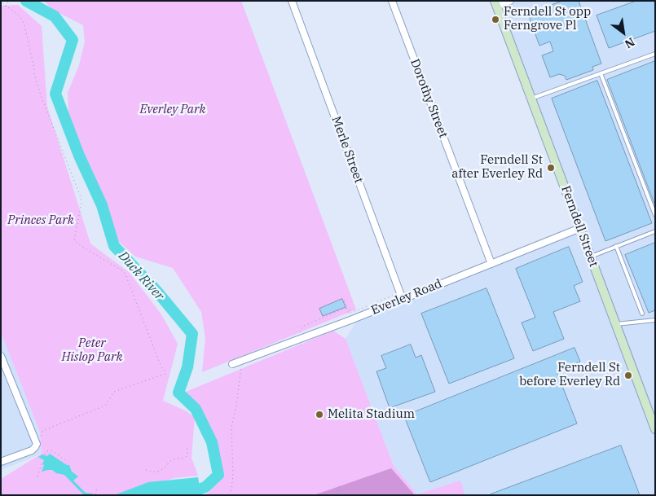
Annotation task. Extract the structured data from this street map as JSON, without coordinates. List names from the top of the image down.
{
  "streets": {
    "main road": ["Ferndell Street"],
    "street": ["Dorothy Street", "Merle Street", "Everley Road"]
  },
  "crossings": [
    ["Dorothy Street", "Everley Road"],
    ["Merle Street", "Everley Road"],
    ["Ferndell Street", "Everley Road"]
  ],
  "water": ["Duck River"],
  "parks": ["Everley Park", "Princes Park", "Peter Hislop Park"],
  "places": [
    "Ferndell St opp Ferngrove Pl",
    "Ferndell St after Everley Rd",
    "Ferndell St before Everley Rd",
    "Melita Stadium"
  ],
  "north": "bottom right"
}
